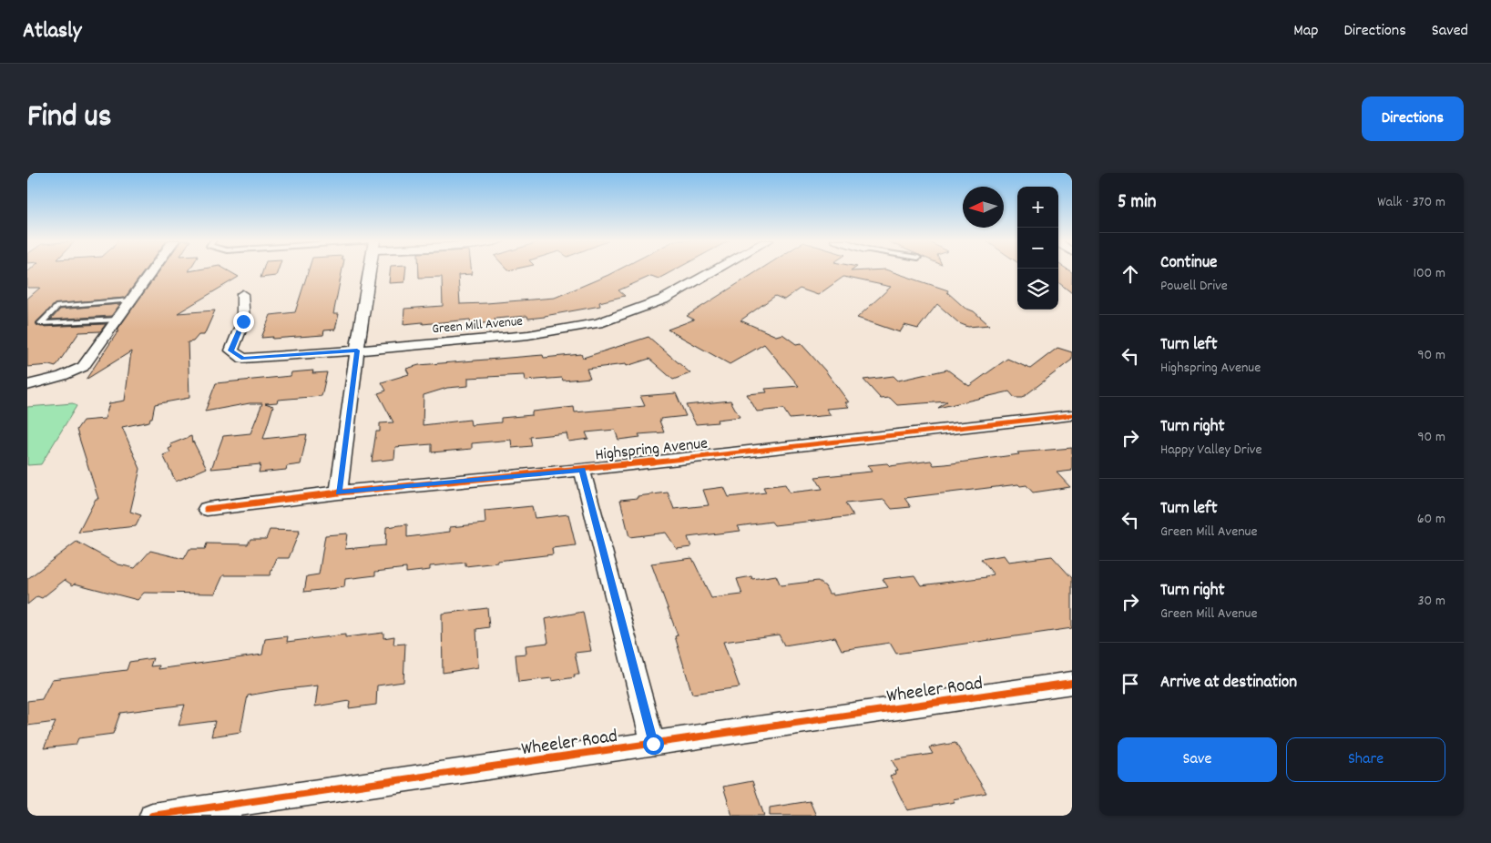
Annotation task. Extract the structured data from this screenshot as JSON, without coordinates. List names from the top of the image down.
{
  "streets": {
    "street": ["Green Mill Avenue", "Highspring Avenue", "Wheeler Road"]
  },
  "north": "left",
  "page": {
    "header": "Atlasly",
    "nav": ["Map", "Directions", "Saved"],
    "title": "Find us",
    "buttons": [
      "Directions",
      ["Save", "Share"]
    ],
    "heading": ["5 min", "Walk · 370 m"],
    "map_buttons": ["+", "−"],
    "list": [
      ["Continue", "Powell Drive", "100 m"],
      ["Turn left", "Highspring Avenue", "90 m"],
      ["Turn right", "Happy Valley Drive", "90 m"],
      ["Turn left", "Green Mill Avenue", "60 m"],
      ["Turn right", "Green Mill Avenue", "30 m"],
      "Arrive at destination"
    ]
  }
}
